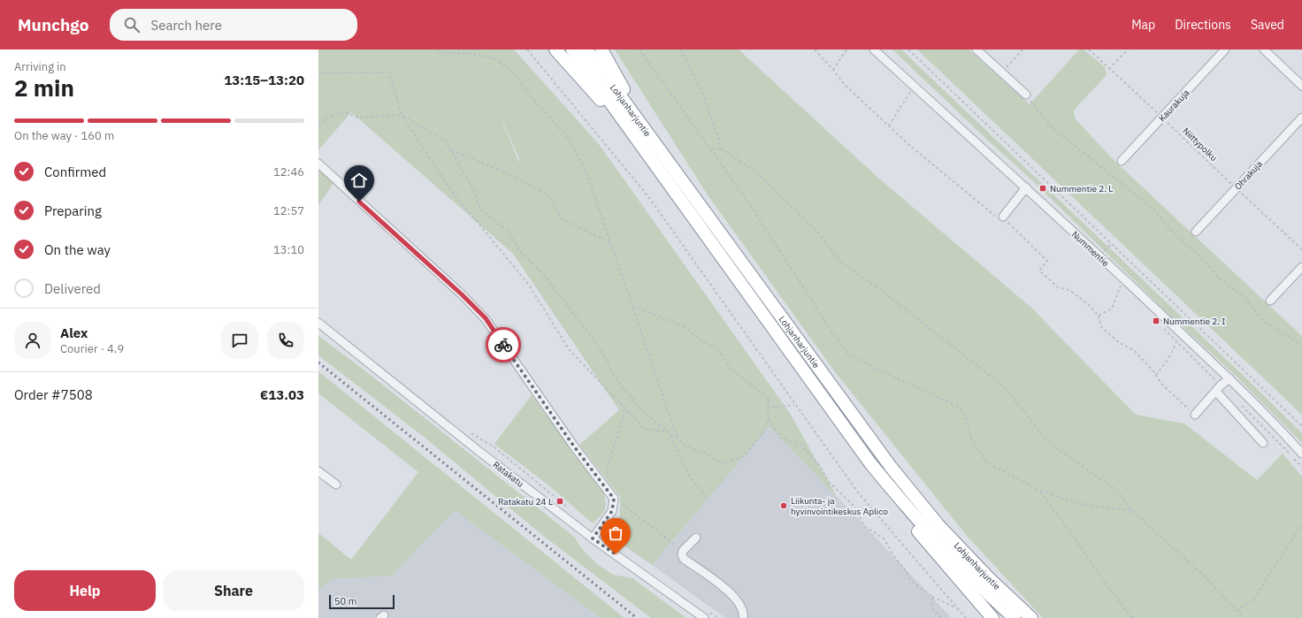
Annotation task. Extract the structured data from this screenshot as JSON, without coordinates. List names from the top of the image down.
{
  "streets": {
    "highway": ["Lohjanharjuntie"],
    "street": [
      "Kaurakuja",
      "Ohrakuja",
      "Nummentie",
      "Ratakatu"
    ],
    "path": ["Niittypolku"]
  },
  "crossings": [
    ["Kaurakuja", "Niittypolku"],
    ["Niittypolku", "Ohrakuja"]
  ],
  "places": {
    "transit": ["Nummentie 2. L", "Nummentie 2. I", "Ratakatu 24 L"],
    "other": ["Liikunta- ja hyvinvointikeskus Aplico"]
  },
  "scale_bar": "50 m",
  "page": {
    "header": "Munchgo",
    "search": "Search here",
    "nav": ["Map", "Directions", "Saved"],
    "heading": ["2 min", "Arriving in", "13:15–13:20"],
    "panel": [
      "Alex",
      "Courier · 4.9",
      "Order #7508",
      "€13.03"
    ],
    "bar": "On the way · 160 m",
    "list": [
      ["Confirmed", "12:46"],
      ["Preparing", "12:57"],
      ["On the way", "13:10"],
      "Delivered"
    ],
    "buttons": ["Help", "Share"],
    "scale": "50 m"
  }
}
